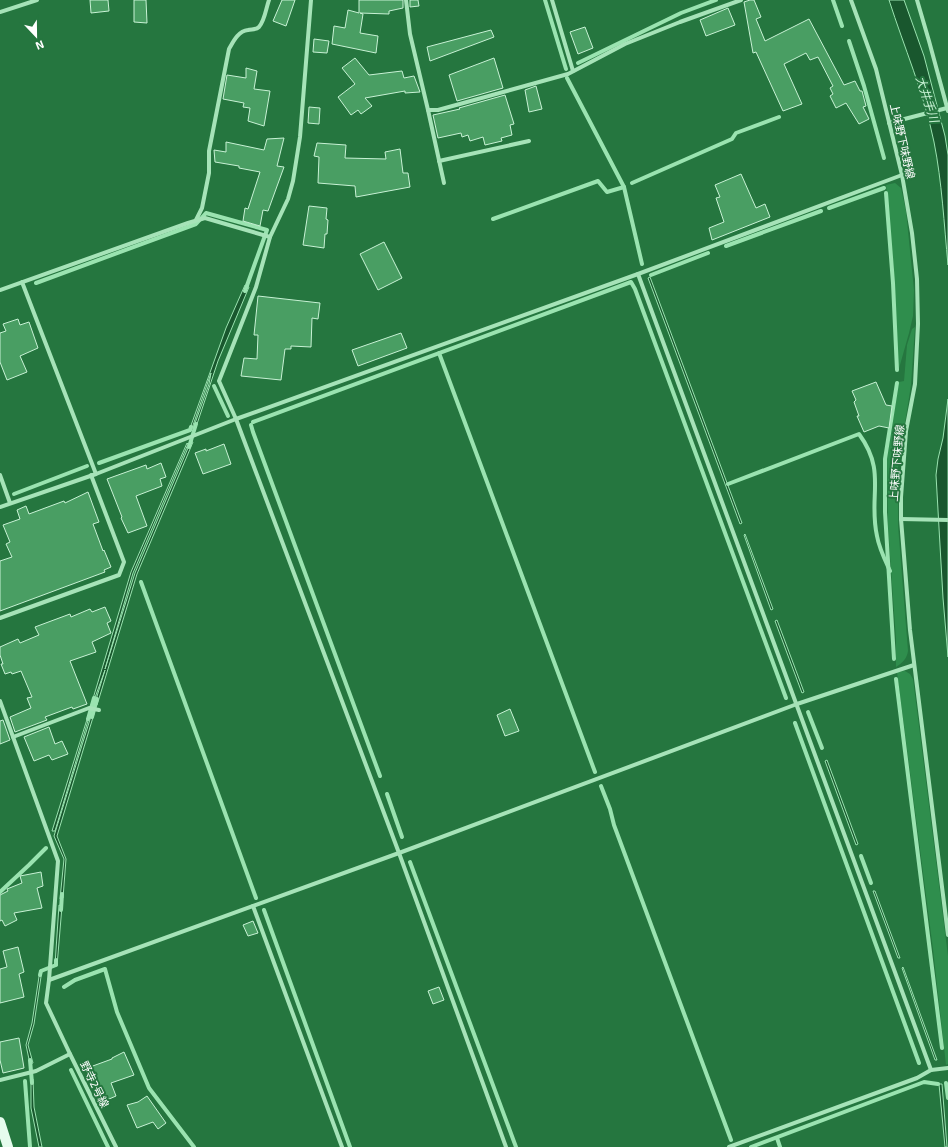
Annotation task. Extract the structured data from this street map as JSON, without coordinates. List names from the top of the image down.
{
  "streets": {
    "street": ["上味野下味野線", "野寺2号線"]
  },
  "water": ["大井手川"],
  "north": "bottom"
}
